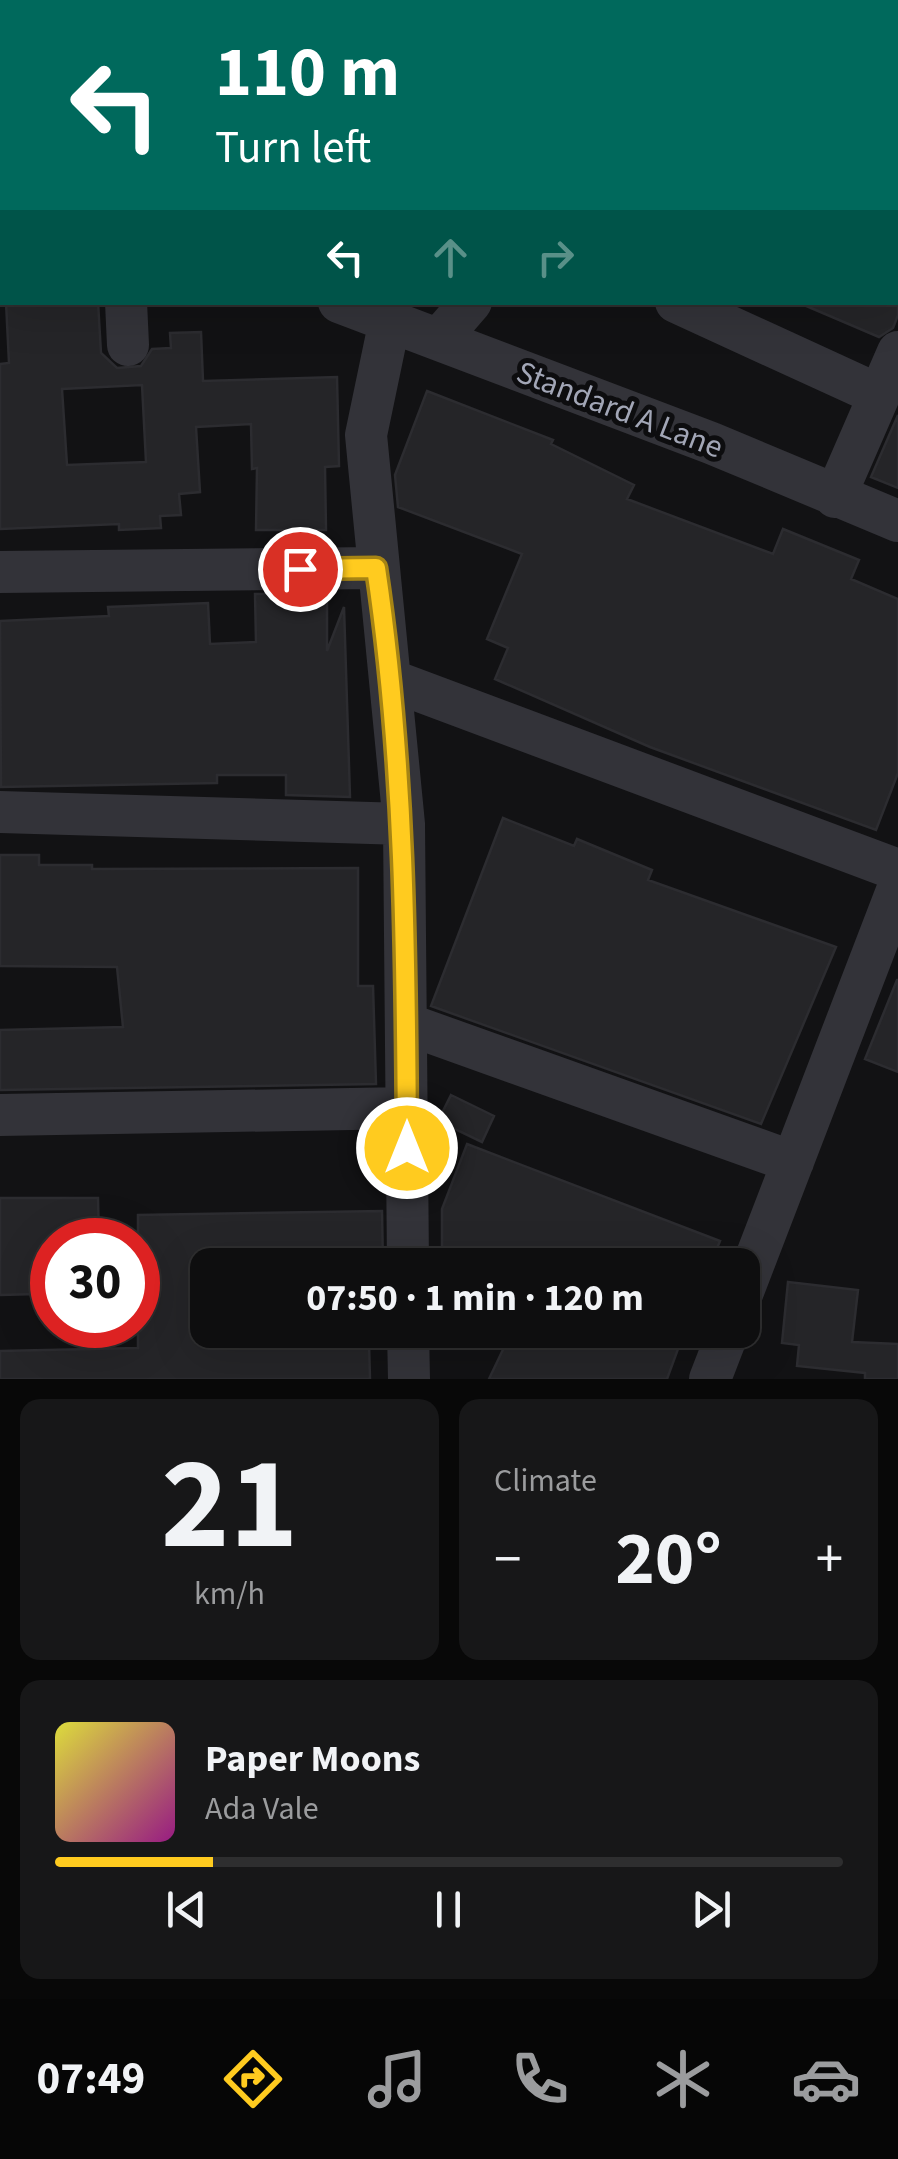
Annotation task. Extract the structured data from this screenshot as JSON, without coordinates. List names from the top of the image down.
{
  "streets": {
    "street": ["Standard A Lane"]
  },
  "page": {
    "turn": ["110 m", "Turn left"],
    "limit": "30",
    "trip": "07:50 · 1 min · 120 m",
    "tile": [
      ["21", "km/h"],
      "Climate"
    ],
    "heat": ["−", "20°", "+"],
    "song": ["Paper Moons", "Ada Vale"],
    "tabs": "07:49"
  }
}
